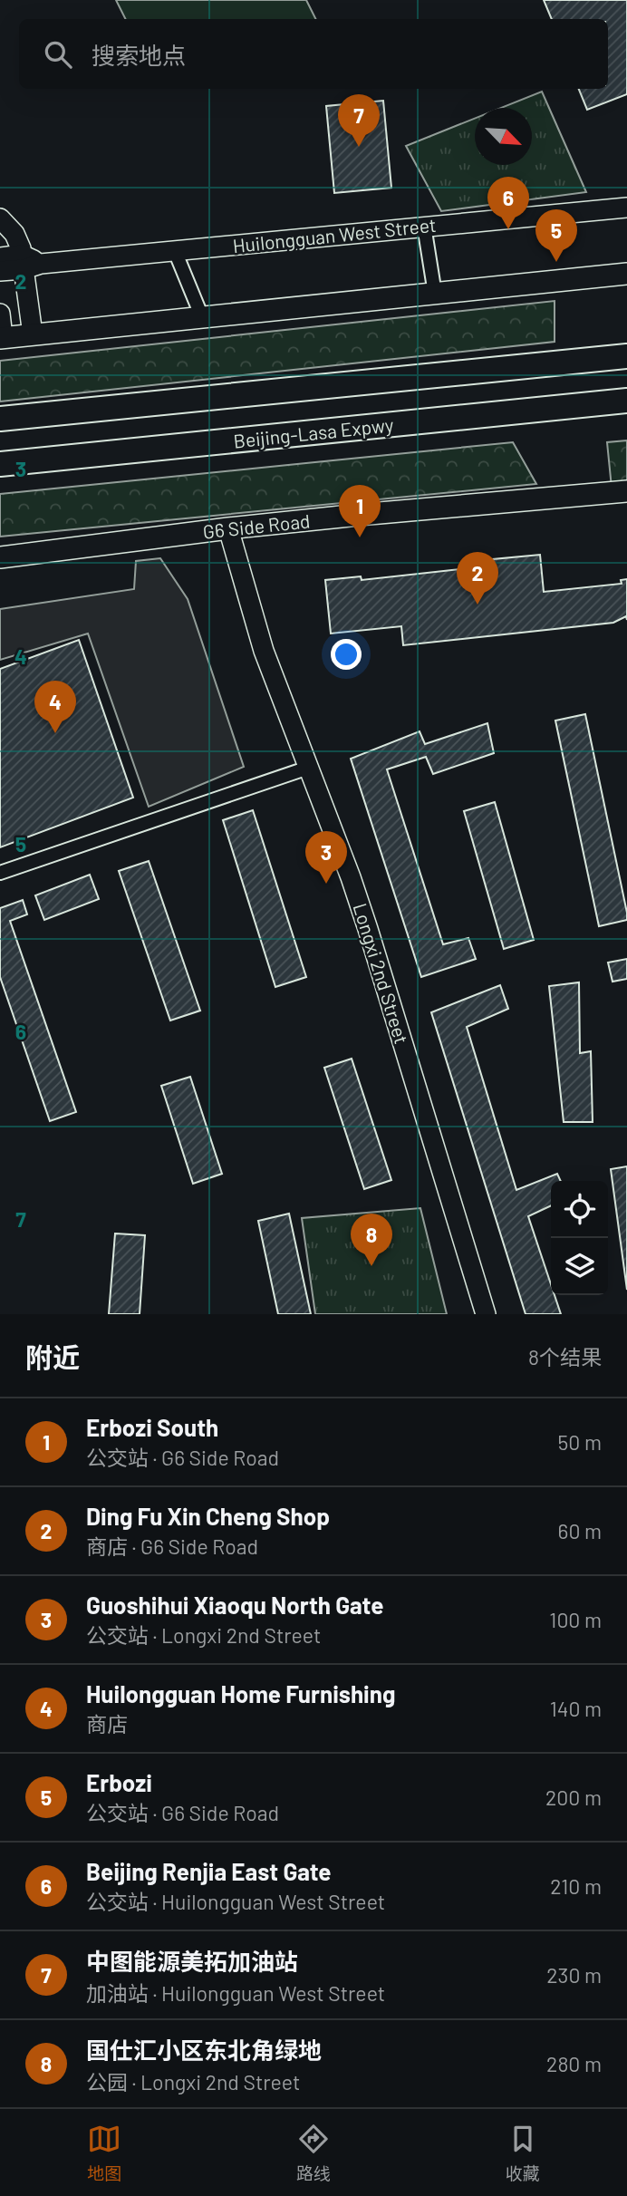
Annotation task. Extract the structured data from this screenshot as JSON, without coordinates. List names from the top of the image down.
{
  "streets": {
    "highway": ["Beijing-Lasa Expwy"],
    "main road": ["G6 Side Road"],
    "street": ["Huilongguan West Street", "Longxi 2nd Street"]
  },
  "crossings": [
    ["G6 Side Road", "Longxi 2nd Street"]
  ],
  "north": "bottom right",
  "page": {
    "search": "搜索地点",
    "pins": [
      "7",
      "6",
      "5",
      "1",
      "2",
      "4",
      "3",
      "8"
    ],
    "heading": ["附近", "8个结果"],
    "list": [
      {
        "mark": "1",
        "name": "Erbozi South",
        "note": "公交站 · G6 Side Road",
        "value": "50 m"
      },
      {
        "mark": "2",
        "name": "Ding Fu Xin Cheng Shop",
        "note": "商店 · G6 Side Road",
        "value": "60 m"
      },
      {
        "mark": "3",
        "name": "Guoshihui Xiaoqu North Gate",
        "note": "公交站 · Longxi 2nd Street",
        "value": "100 m"
      },
      {
        "mark": "4",
        "name": "Huilongguan Home Furnishing",
        "note": "商店",
        "value": "140 m"
      },
      {
        "mark": "5",
        "name": "Erbozi",
        "note": "公交站 · G6 Side Road",
        "value": "200 m"
      },
      {
        "mark": "6",
        "name": "Beijing Renjia East Gate",
        "note": "公交站 · Huilongguan West Street",
        "value": "210 m"
      },
      {
        "mark": "7",
        "name": "中图能源美拓加油站",
        "note": "加油站 · Huilongguan West Street",
        "value": "230 m"
      },
      {
        "mark": "8",
        "name": "国仕汇小区东北角绿地",
        "note": "公园 · Longxi 2nd Street",
        "value": "280 m"
      }
    ],
    "nav": ["地图", "路线", "收藏"]
  },
  "grid": {
    "rows": [
      "2",
      "3",
      "4",
      "5",
      "6",
      "7"
    ]
  }
}
